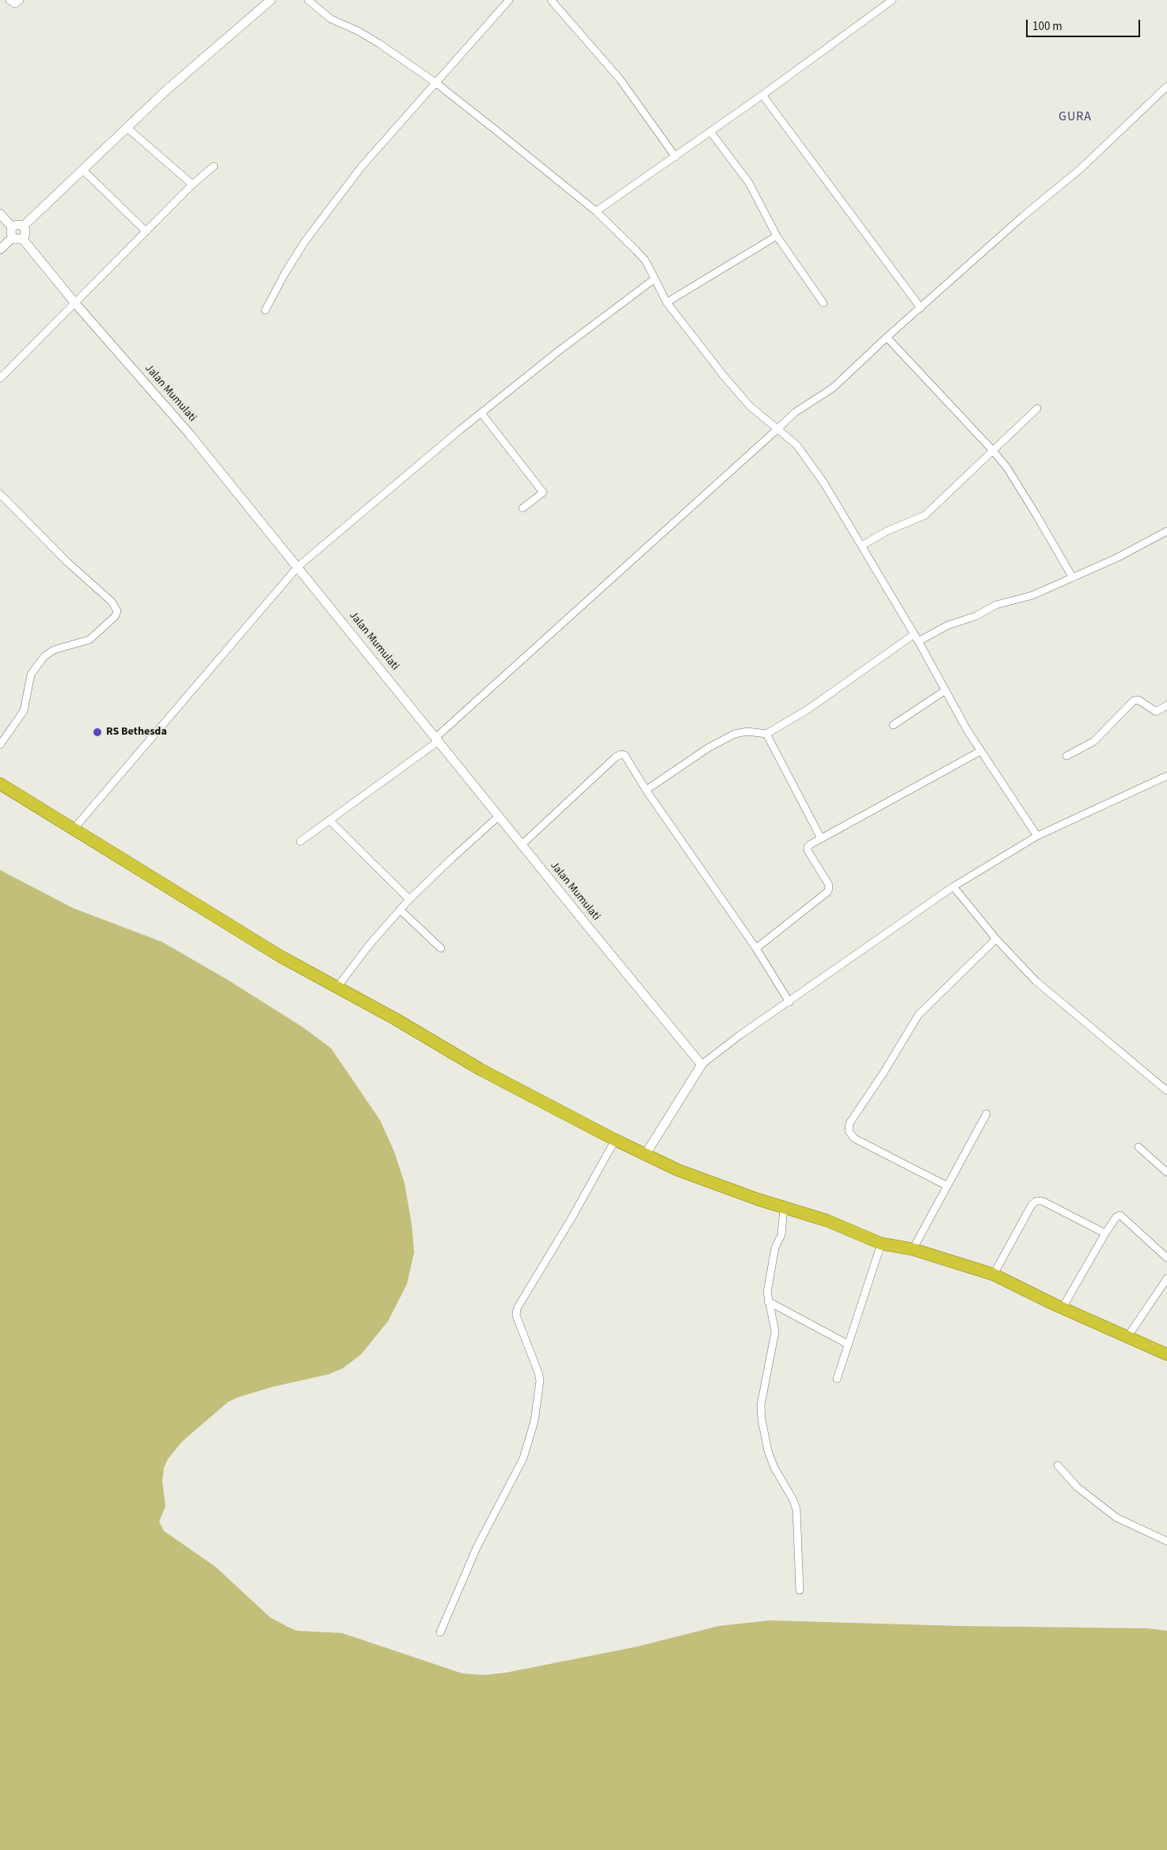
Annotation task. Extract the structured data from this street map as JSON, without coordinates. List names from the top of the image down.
{
  "streets": {
    "street": ["Jalan Mumulati"]
  },
  "districts": ["GURA"],
  "places": ["RS Bethesda"],
  "scale_bar": "100 m"
}
